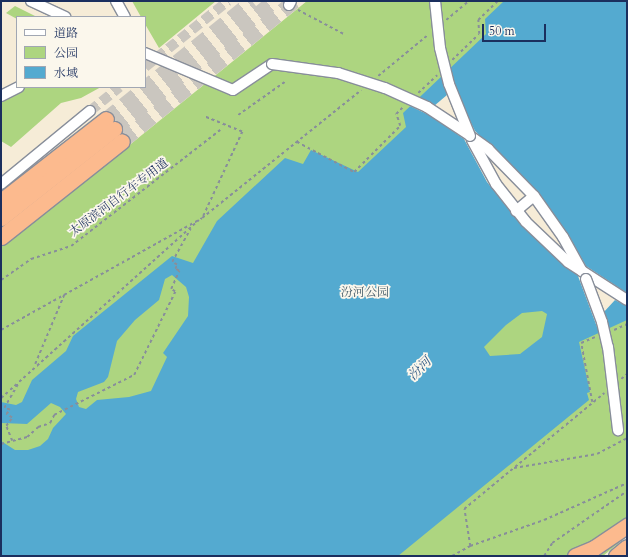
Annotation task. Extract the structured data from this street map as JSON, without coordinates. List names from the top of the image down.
{
  "streets": {
    "path": ["太原滨河自行车专用道"]
  },
  "water": ["汾河"],
  "parks": ["汾河公园"],
  "legend": ["道路", "公园", "水域"],
  "scale_bar": "50 m"
}
